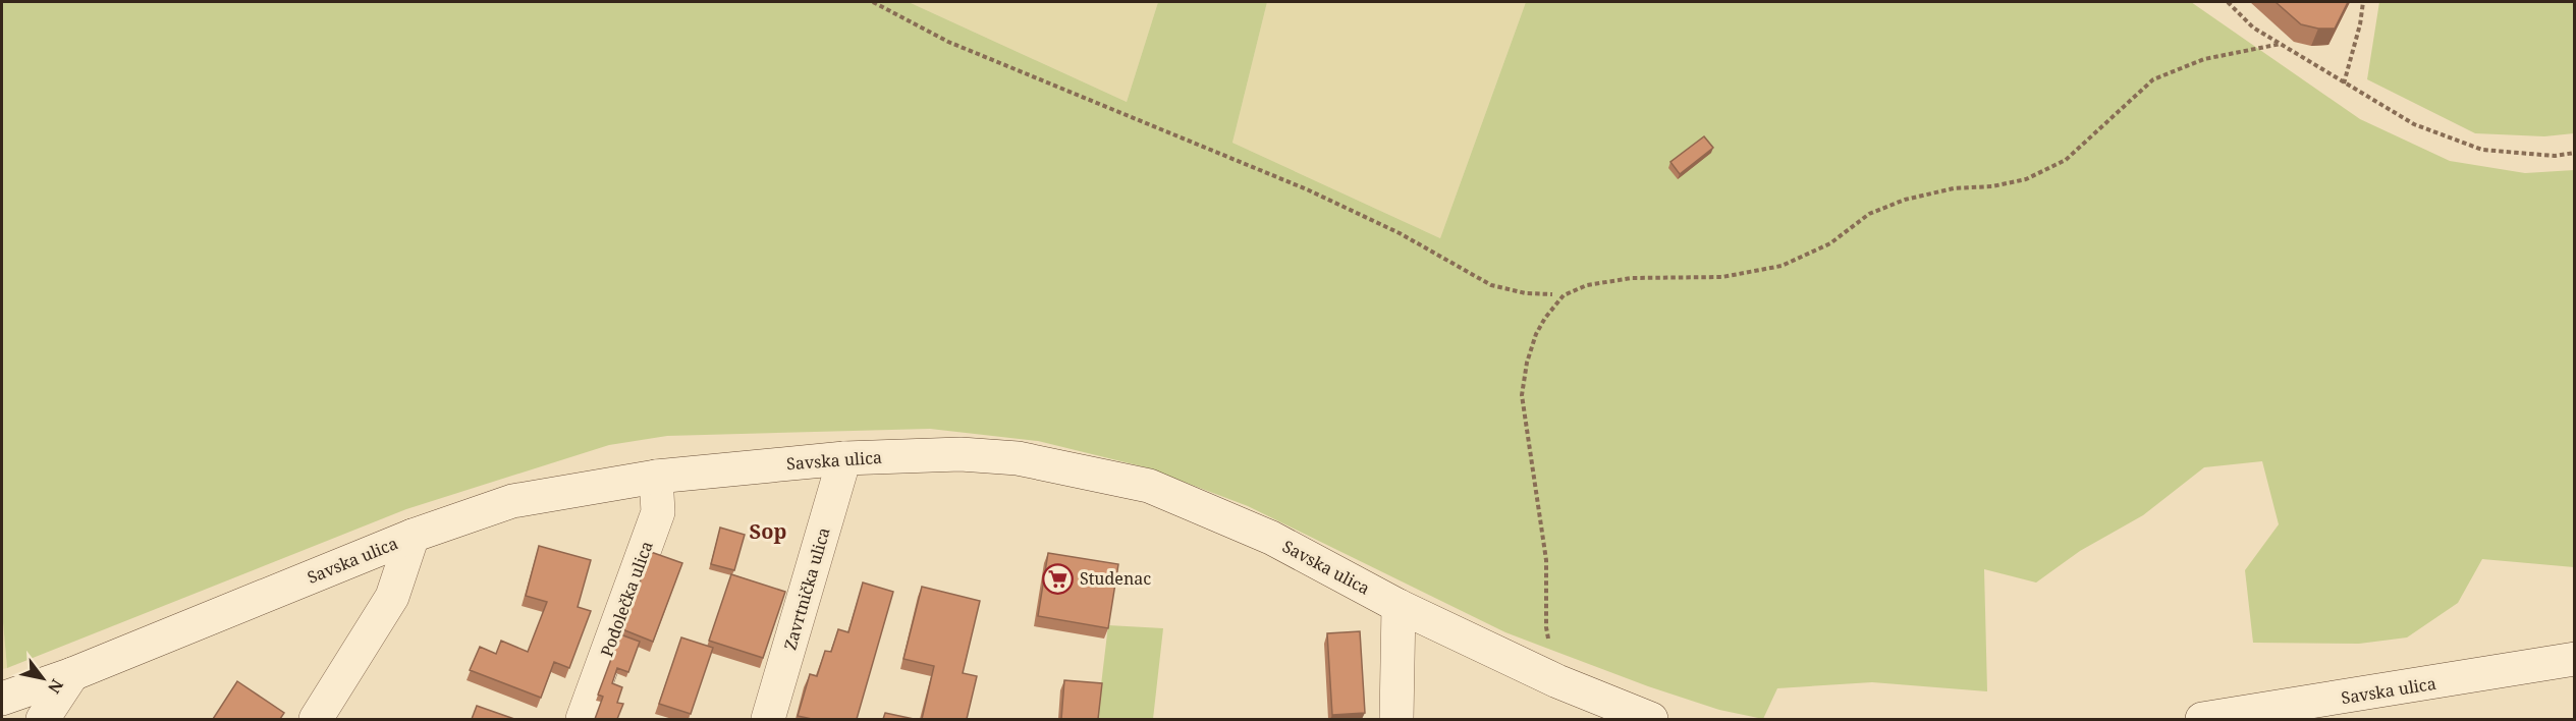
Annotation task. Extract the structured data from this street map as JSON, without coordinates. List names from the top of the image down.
{
  "streets": {
    "main road": ["Savska ulica", "Zavrtnička ulica", "Podolečka ulica"]
  },
  "crossings": [
    ["Savska ulica", "Zavrtnička ulica"],
    ["Savska ulica", "Podolečka ulica"]
  ],
  "districts": ["Sop"],
  "places": {
    "supermarket": ["Studenac"]
  },
  "north": "bottom right"
}
